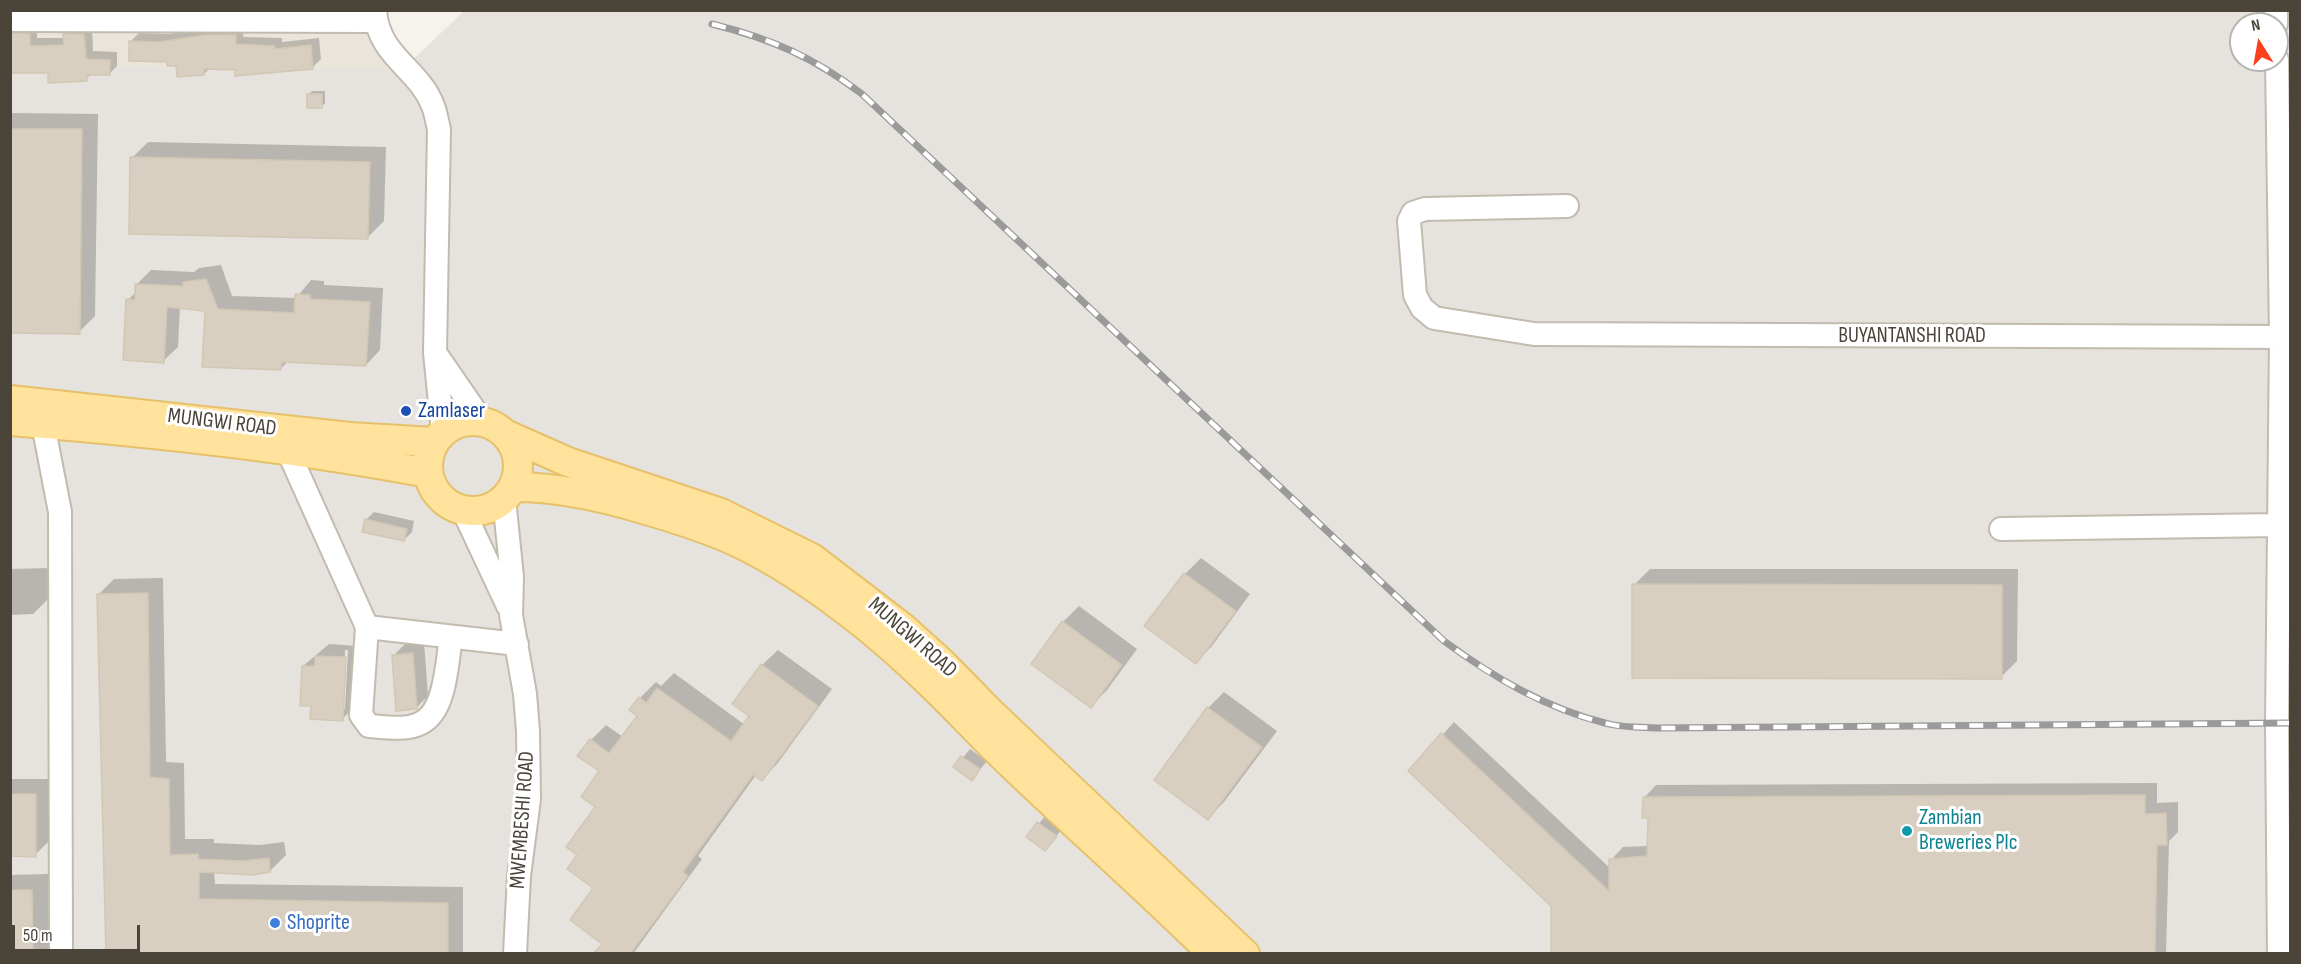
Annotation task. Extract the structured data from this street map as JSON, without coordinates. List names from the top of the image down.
{
  "streets": {
    "main road": ["MUNGWI ROAD"],
    "street": ["BUYANTANSHI ROAD", "MWEMBESHI ROAD"]
  },
  "places": ["Zamlaser", "Zambian Breweries Plc", "Shoprite"],
  "scale_bar": "50 m",
  "north": "top"
}
